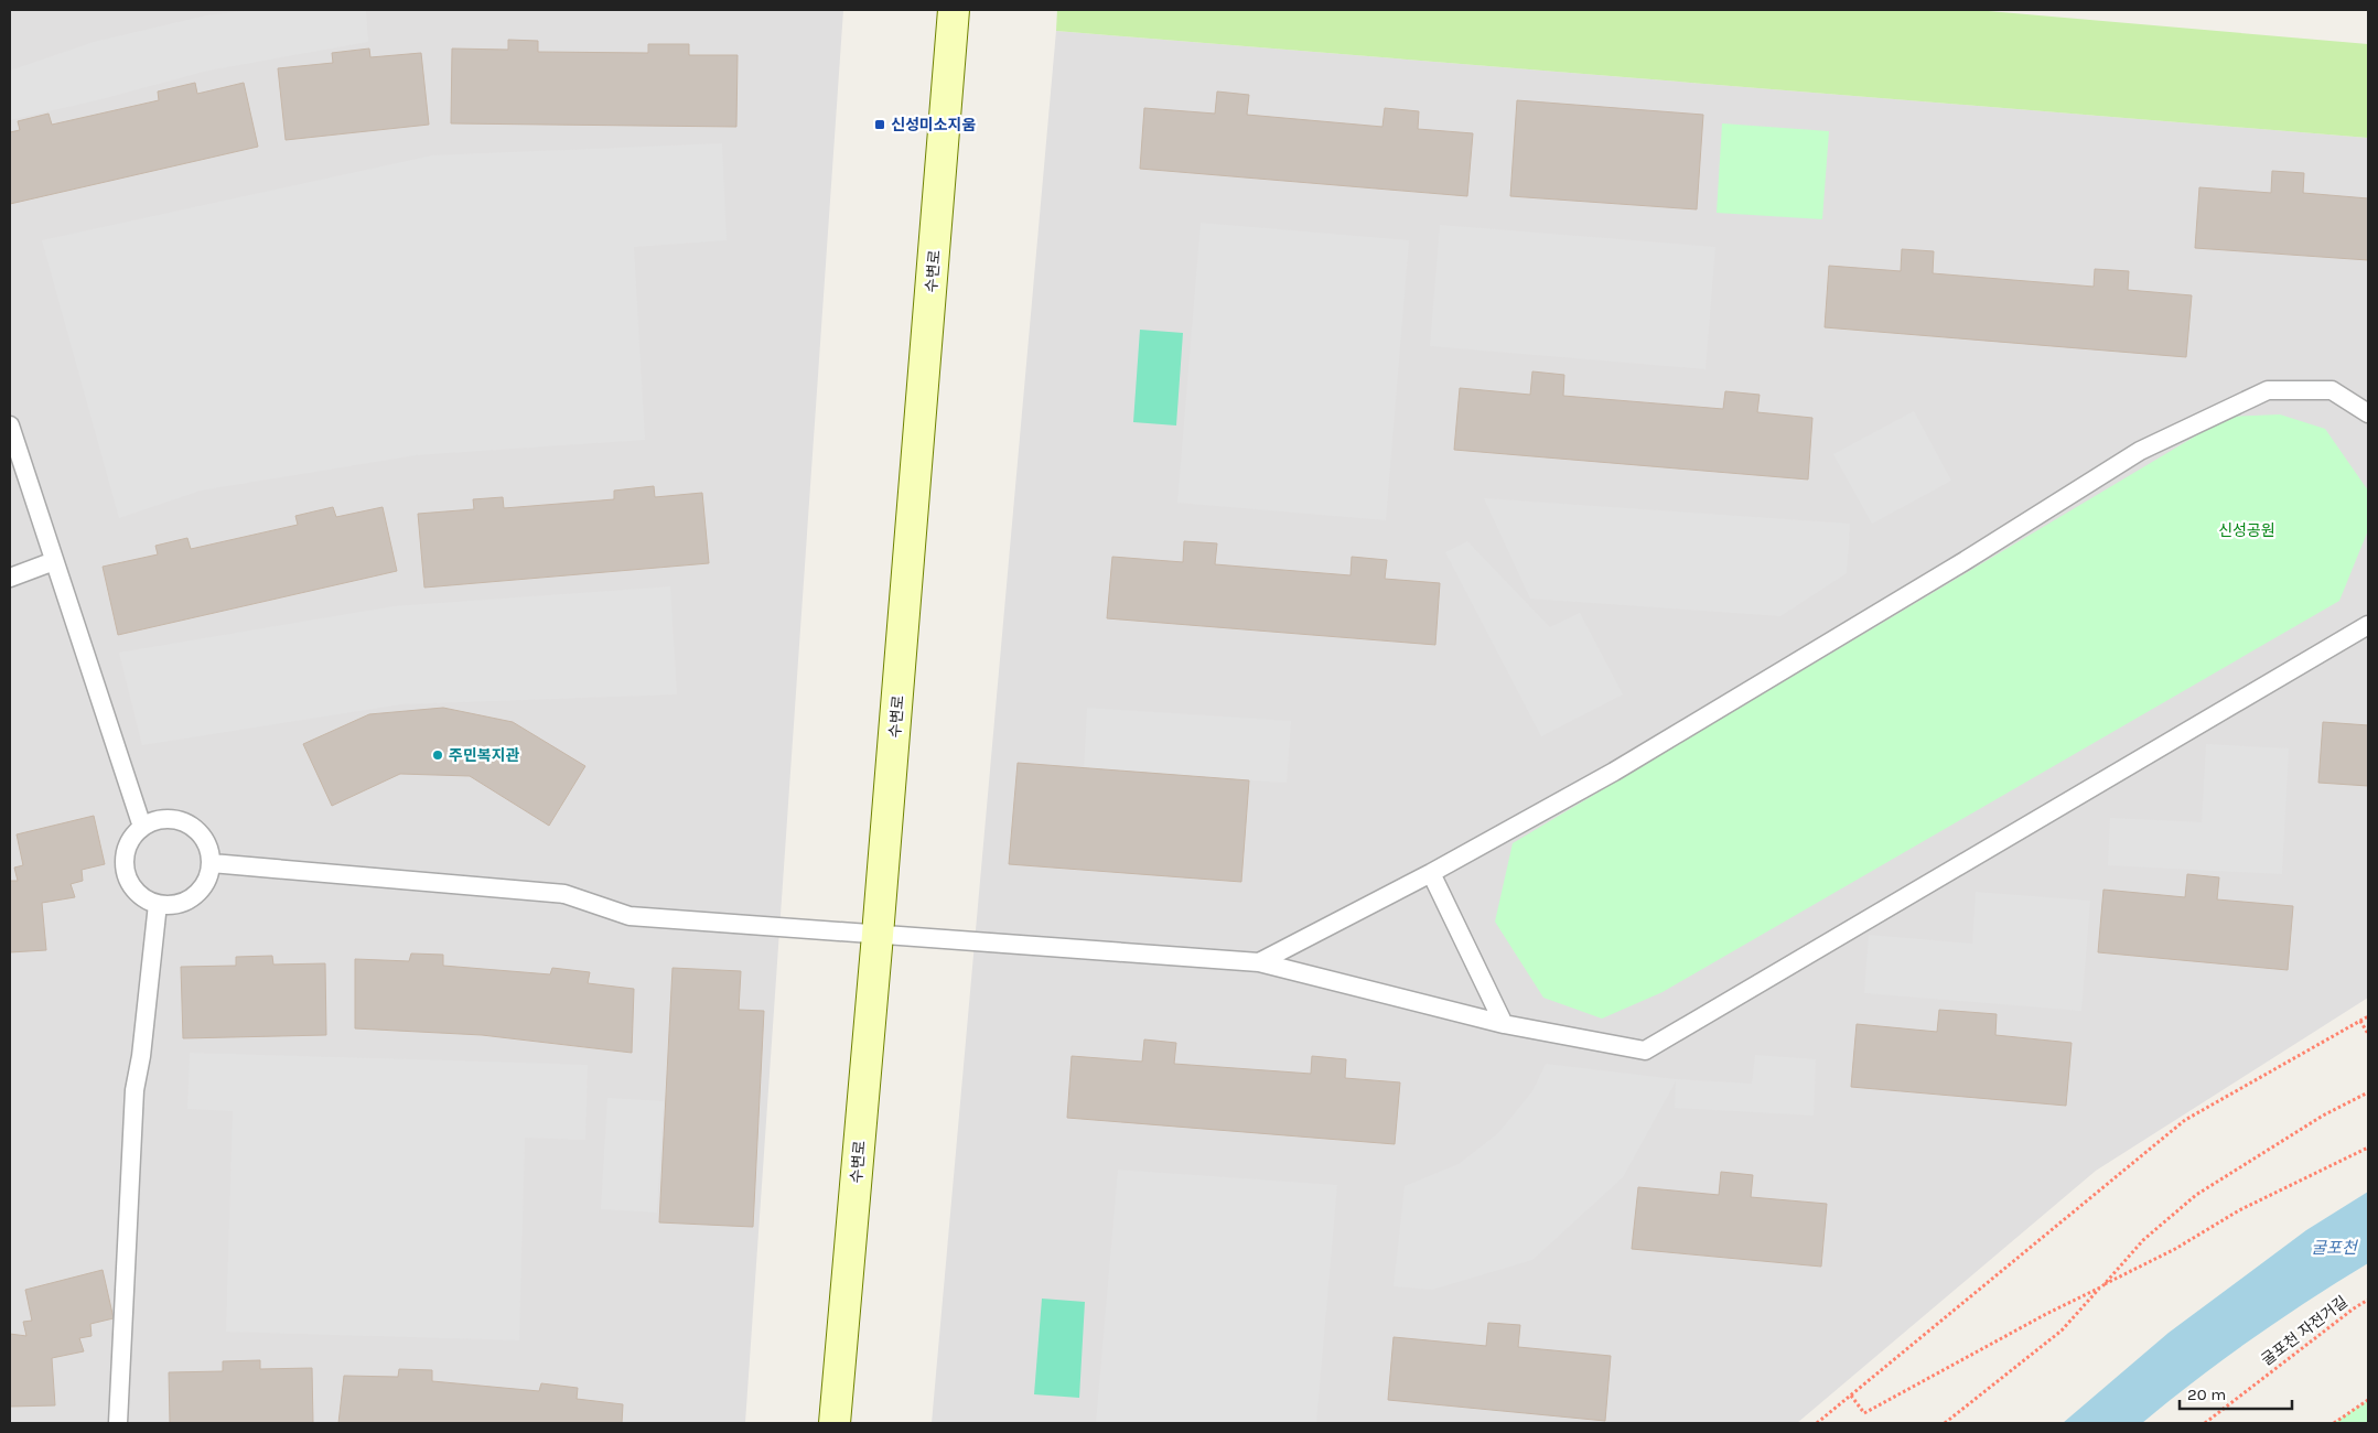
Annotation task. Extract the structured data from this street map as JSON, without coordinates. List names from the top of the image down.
{
  "streets": {
    "main road": ["수변로"],
    "path": ["굴포천 자전거길"]
  },
  "water": ["굴포천"],
  "parks": ["신성공원"],
  "places": {
    "transit": ["신성미소지움"],
    "other": ["주민복지관"]
  },
  "scale_bar": "20 m"
}
